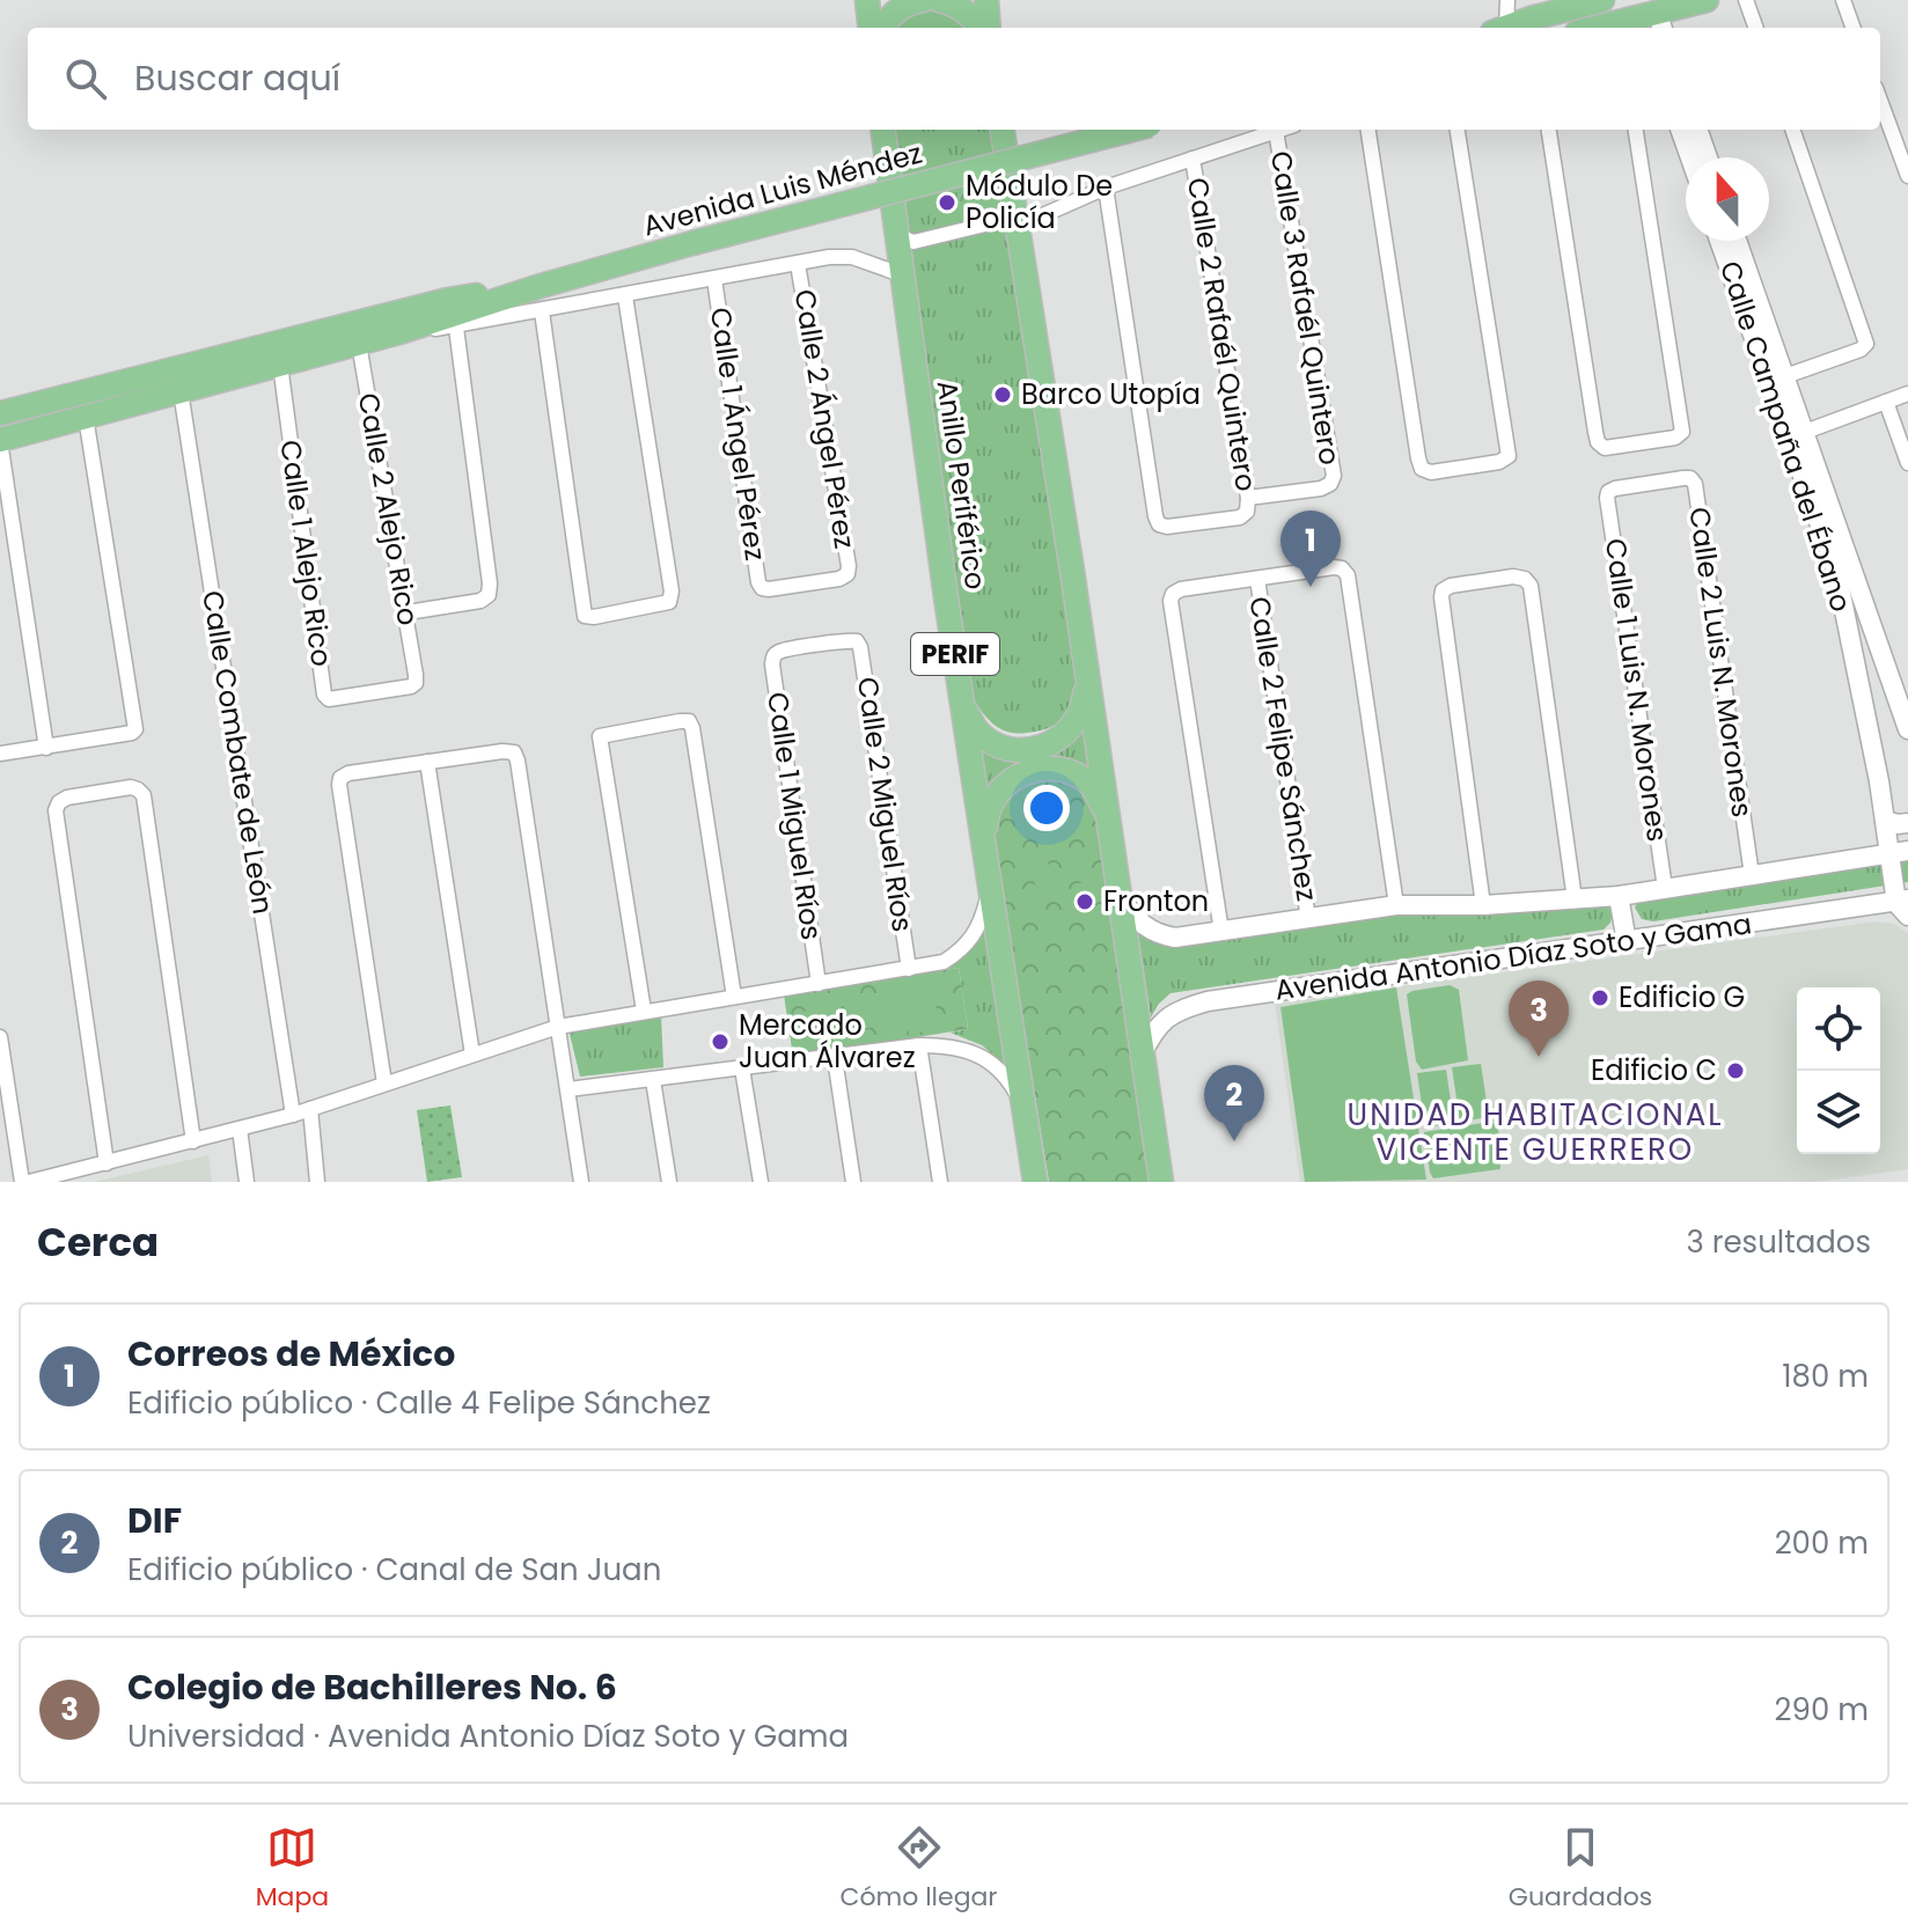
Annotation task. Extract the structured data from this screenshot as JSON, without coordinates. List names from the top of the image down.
{
  "streets": {
    "main road": ["Avenida Luis Méndez", "Anillo Periférico", "PERIF"],
    "street": [
      "Calle 3 Rafaél Quintero",
      "Calle 2 Rafaél Quintero",
      "Calle 2 Ángel Pérez",
      "Calle 1 Ángel Pérez",
      "Calle Campaña del Ébano",
      "Calle 2 Alejo Rico",
      "Calle 1 Alejo Rico",
      "Calle 2 Luis N. Morones",
      "Calle 1 Luis N. Morones",
      "Calle 2 Felipe Sánchez",
      "Calle Combate de León",
      "Calle 2 Miguel Ríos",
      "Calle 1 Miguel Ríos",
      "Avenida Antonio Díaz Soto y Gama"
    ]
  },
  "crossings": [
    ["Avenida Luis Méndez", "Calle 2 Ángel Pérez"],
    ["Avenida Luis Méndez", "Calle 1 Ángel Pérez"],
    ["Avenida Luis Méndez", "Anillo Periférico"],
    ["Avenida Luis Méndez", "Calle 2 Alejo Rico"],
    ["Avenida Luis Méndez", "Calle 1 Alejo Rico"],
    ["Avenida Luis Méndez", "Calle Combate de León"],
    ["Calle 3 Rafaél Quintero", "Calle 2 Rafaél Quintero"],
    ["Calle 2 Ángel Pérez", "Calle 1 Ángel Pérez"],
    ["Calle Campaña del Ébano", "Avenida Antonio Díaz Soto y Gama"],
    ["Calle 2 Alejo Rico", "Calle 1 Alejo Rico"],
    ["Calle 2 Luis N. Morones", "Calle 1 Luis N. Morones"],
    ["Calle 2 Luis N. Morones", "Avenida Antonio Díaz Soto y Gama"],
    ["Calle 1 Luis N. Morones", "Avenida Antonio Díaz Soto y Gama"],
    ["Calle 2 Felipe Sánchez", "Avenida Antonio Díaz Soto y Gama"],
    ["Calle 2 Miguel Ríos", "Calle 1 Miguel Ríos"]
  ],
  "districts": ["UNIDAD HABITACIONAL VICENTE GUERRERO"],
  "places": [
    "Módulo De Policía",
    "Barco Utopía",
    "Fronton",
    "Edificio G",
    "Mercado Juan Álvarez",
    "Edificio C"
  ],
  "north": "top",
  "page": {
    "search": "Buscar aquí",
    "pins": ["1", "3", "2"],
    "heading": ["Cerca", "3 resultados"],
    "list": [
      {
        "mark": "1",
        "name": "Correos de México",
        "note": "Edificio público · Calle 4 Felipe Sánchez",
        "value": "180 m"
      },
      {
        "mark": "2",
        "name": "DIF",
        "note": "Edificio público · Canal de San Juan",
        "value": "200 m"
      },
      {
        "mark": "3",
        "name": "Colegio de Bachilleres No. 6",
        "note": "Universidad · Avenida Antonio Díaz Soto y Gama",
        "value": "290 m"
      }
    ],
    "nav": ["Mapa", "Cómo llegar", "Guardados"]
  }
}
